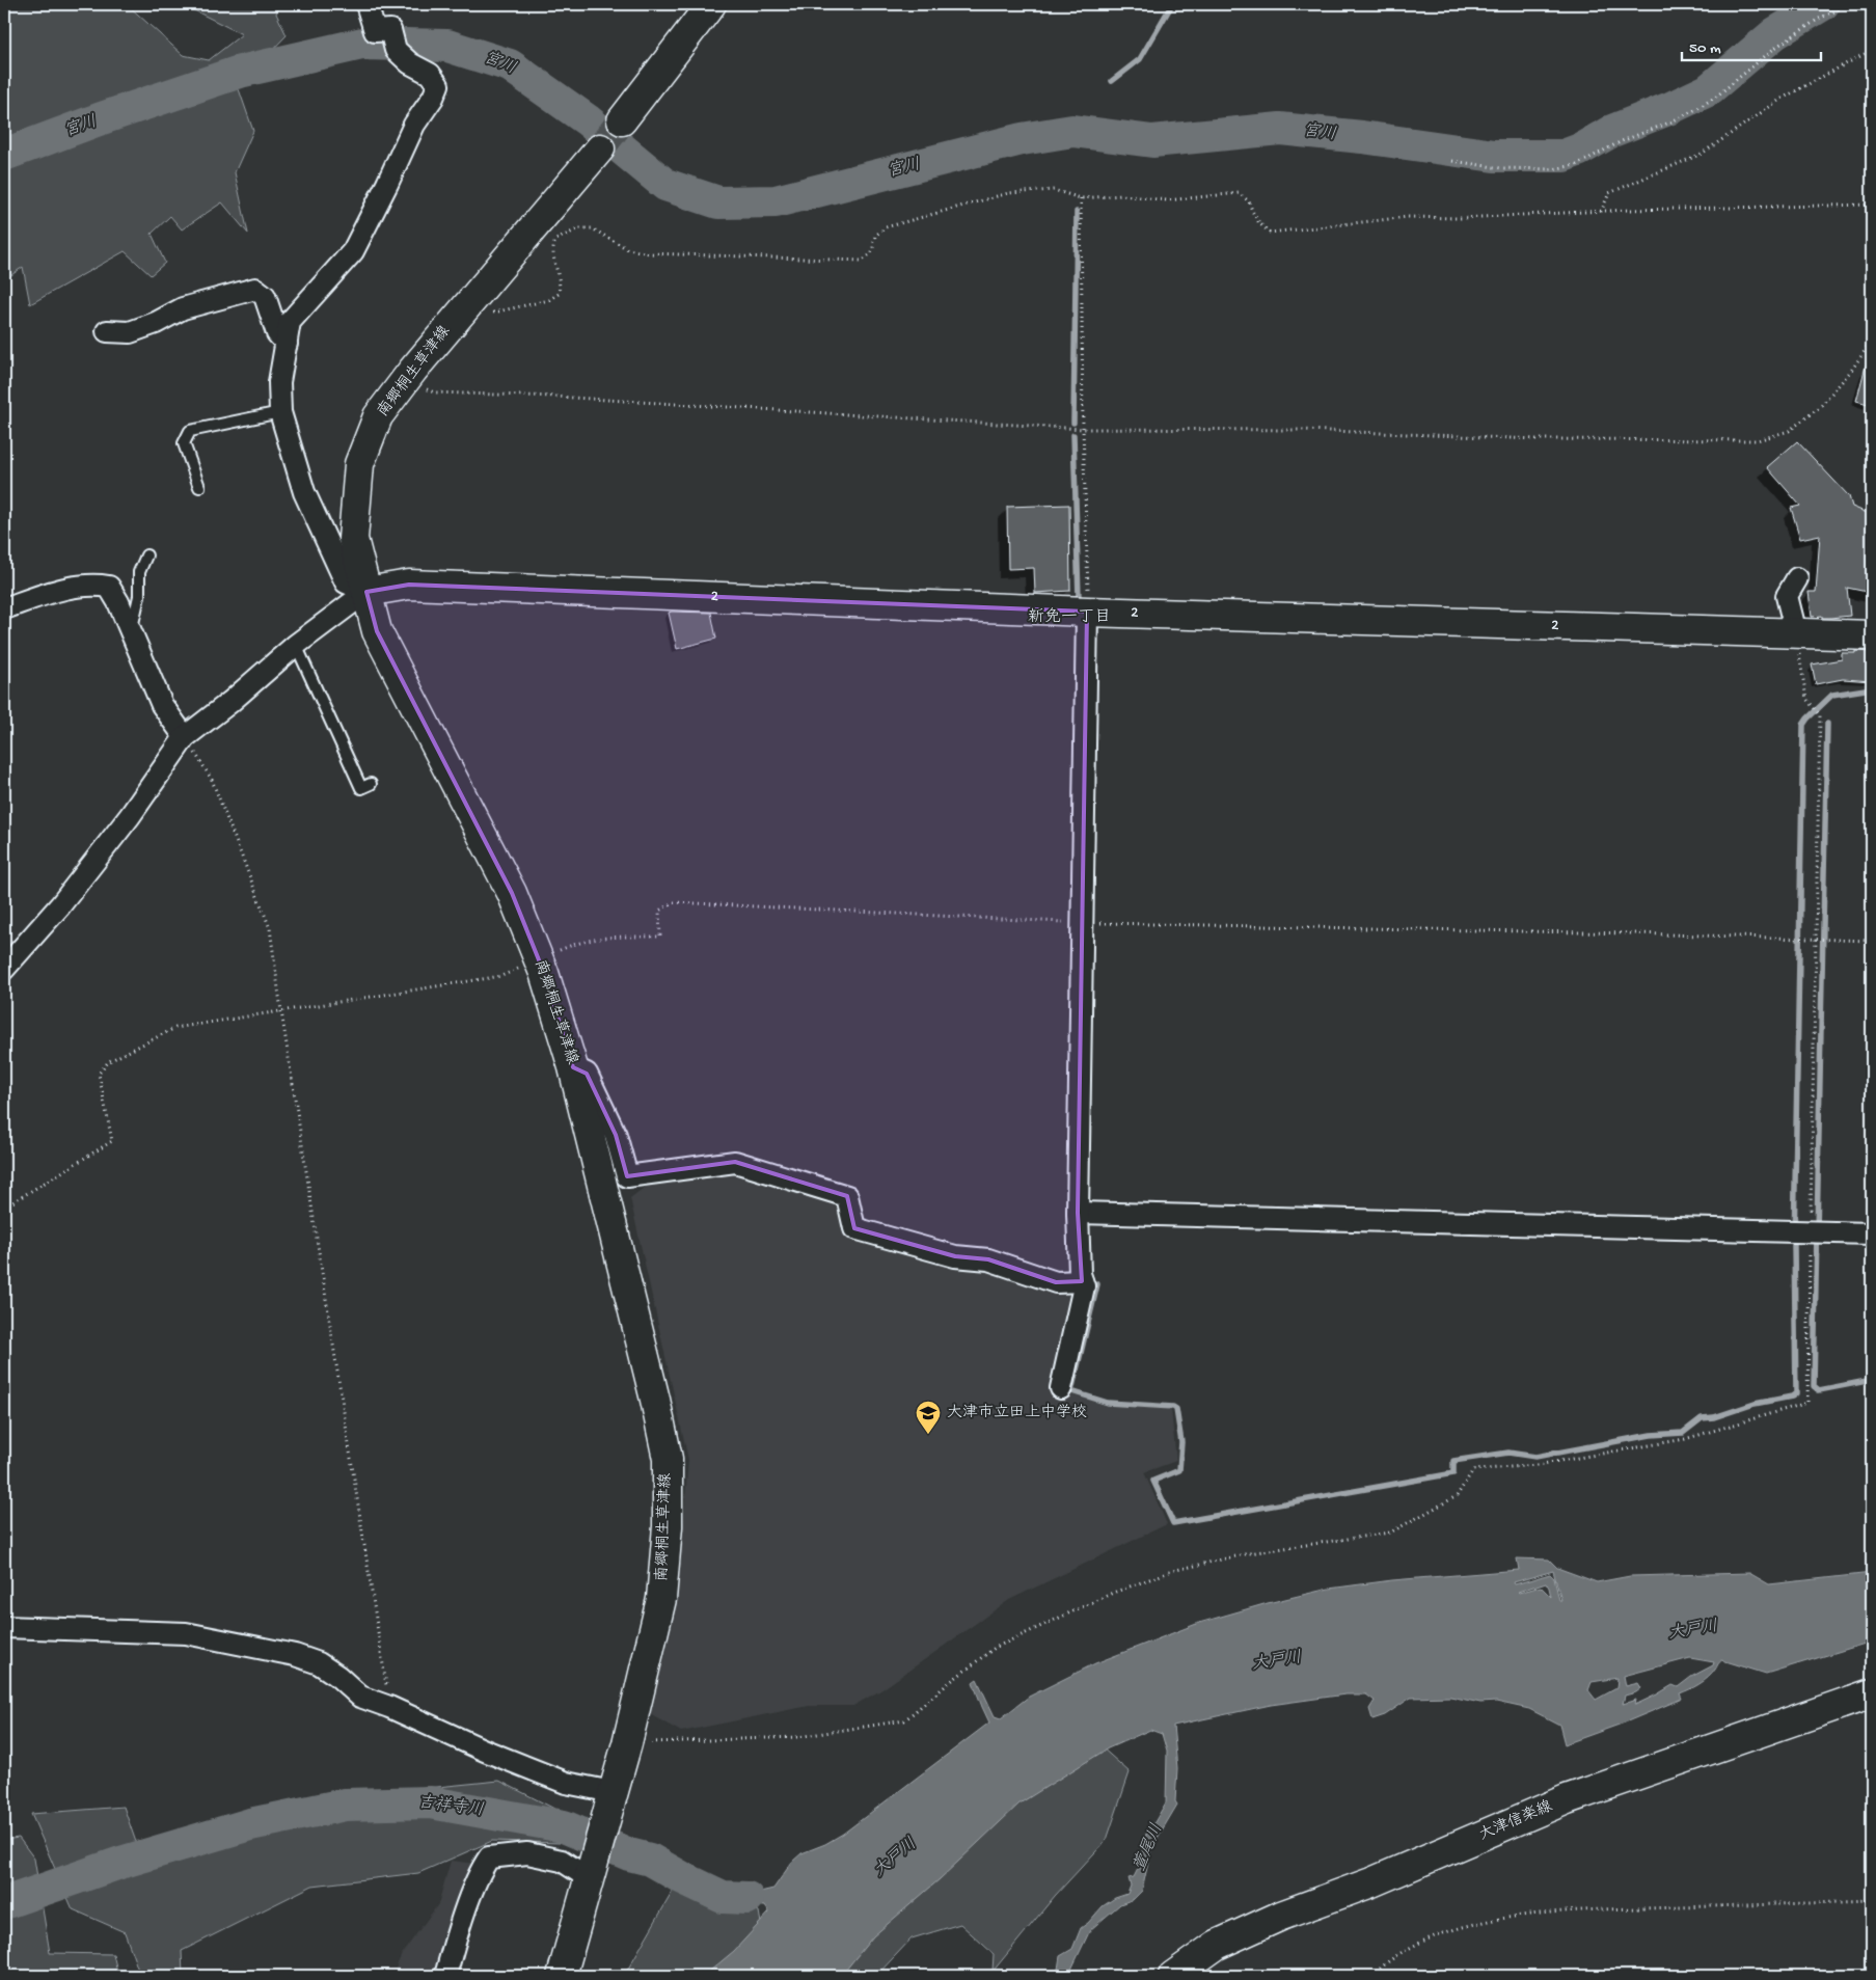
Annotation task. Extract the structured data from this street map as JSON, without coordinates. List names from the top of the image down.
{
  "streets": {
    "main road": ["南郷桐生草津線", "2", "大津信楽線"]
  },
  "crossings": [
    ["南郷桐生草津線", "2"]
  ],
  "districts": ["新免一丁目"],
  "water": [
    "宮川",
    "大戸川",
    "吉祥寺川",
    "萱尾川"
  ],
  "places": {
    "school or university": ["大津市立田上中学校"]
  },
  "scale_bar": "50 m"
}
